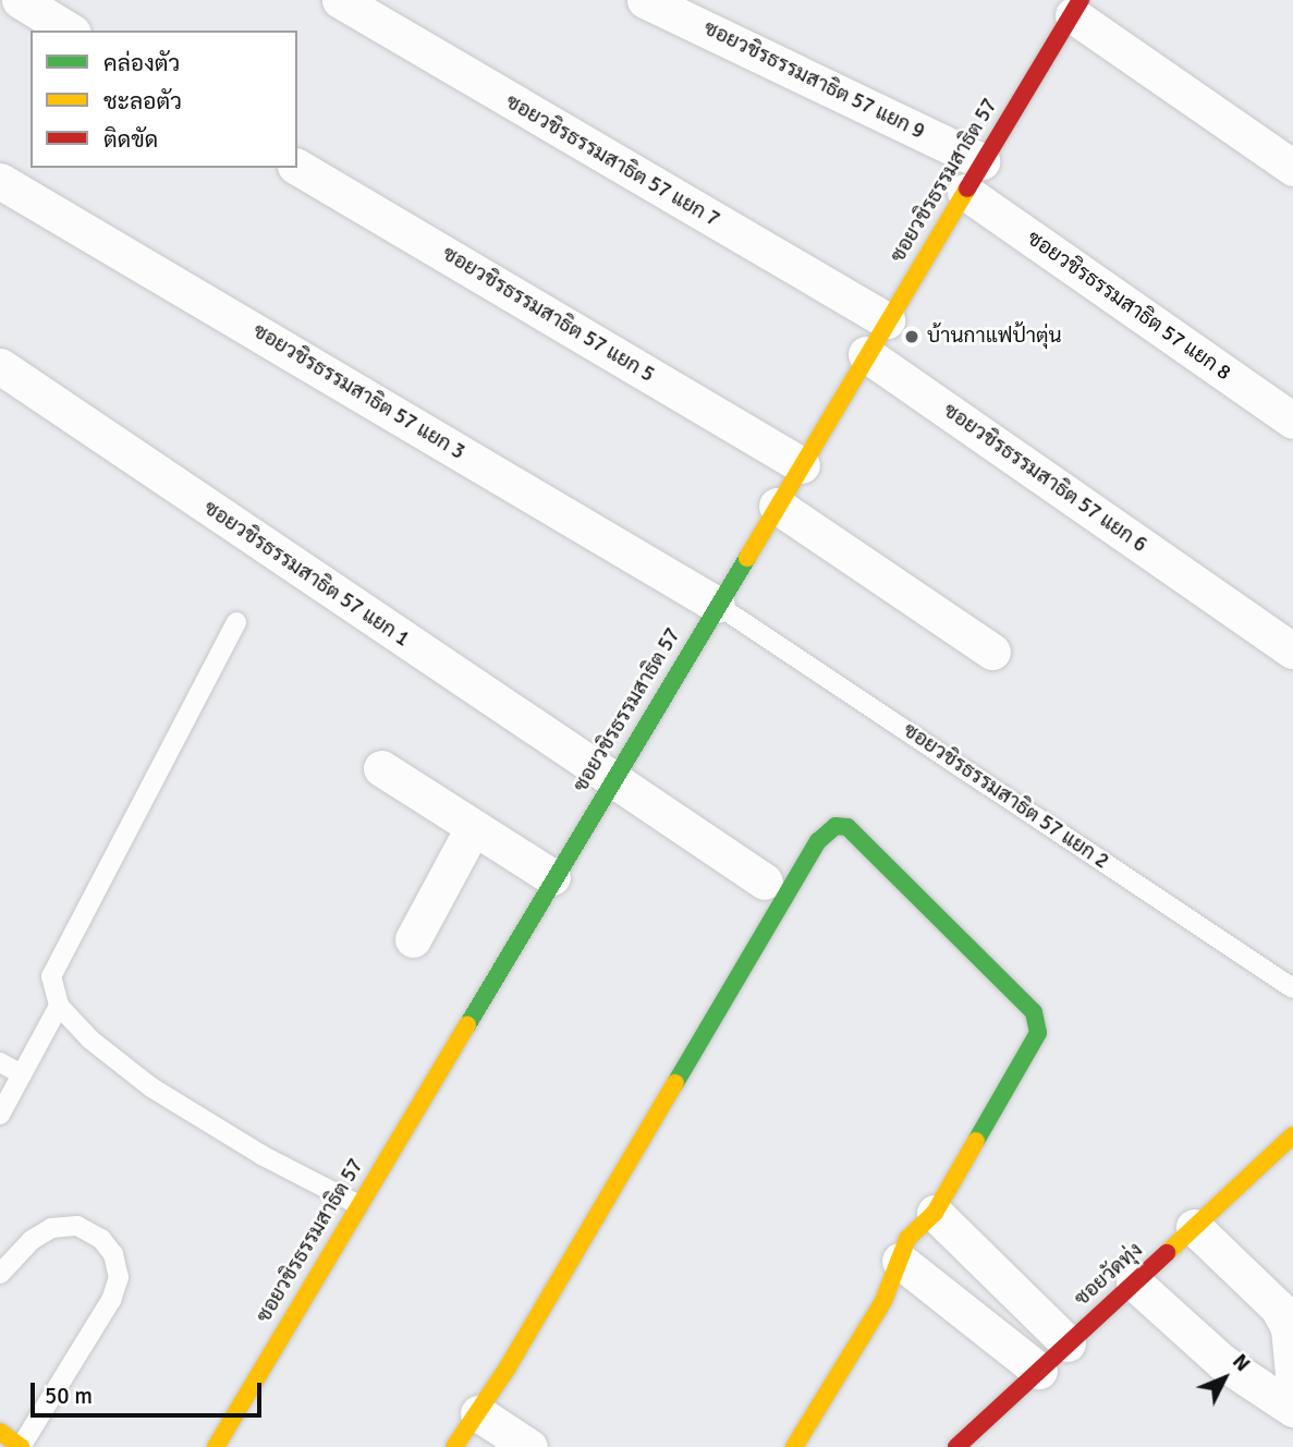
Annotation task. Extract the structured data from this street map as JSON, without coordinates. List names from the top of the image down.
{
  "streets": {
    "street": [
      "ซอยวชิรธรรมสาธิต 57 แยก 9",
      "ซอยวชิรธรรมสาธิต 57 แยก 7",
      "ซอยวชิรธรรมสาธิต 57",
      "ซอยวชิรธรรมสาธิต 57 แยก 8",
      "ซอยวชิรธรรมสาธิต 57 แยก 5",
      "ซอยวชิรธรรมสาธิต 57 แยก 3",
      "ซอยวชิรธรรมสาธิต 57 แยก 6",
      "ซอยวชิรธรรมสาธิต 57 แยก 1",
      "ซอยวัดทุ่ง"
    ],
    "lane": ["ซอยวชิรธรรมสาธิต 57 แยก 2"]
  },
  "crossings": [
    ["ซอยวชิรธรรมสาธิต 57 แยก 9", "ซอยวชิรธรรมสาธิต 57"],
    ["ซอยวชิรธรรมสาธิต 57 แยก 9", "ซอยวชิรธรรมสาธิต 57 แยก 8"],
    ["ซอยวชิรธรรมสาธิต 57 แยก 7", "ซอยวชิรธรรมสาธิต 57"],
    ["ซอยวชิรธรรมสาธิต 57", "ซอยวชิรธรรมสาธิต 57 แยก 8"],
    ["ซอยวชิรธรรมสาธิต 57", "ซอยวชิรธรรมสาธิต 57 แยก 5"],
    ["ซอยวชิรธรรมสาธิต 57", "ซอยวชิรธรรมสาธิต 57 แยก 3"],
    ["ซอยวชิรธรรมสาธิต 57", "ซอยวชิรธรรมสาธิต 57 แยก 6"],
    ["ซอยวชิรธรรมสาธิต 57", "ซอยวชิรธรรมสาธิต 57 แยก 1"],
    ["ซอยวชิรธรรมสาธิต 57", "ซอยวชิรธรรมสาธิต 57 แยก 2"],
    ["ซอยวชิรธรรมสาธิต 57 แยก 3", "ซอยวชิรธรรมสาธิต 57 แยก 2"]
  ],
  "places": ["บ้านกาแฟป้าตุ่น"],
  "legend": ["คล่องตัว", "ชะลอตัว", "ติดขัด"],
  "scale_bar": "50 m",
  "north": "top right"
}
